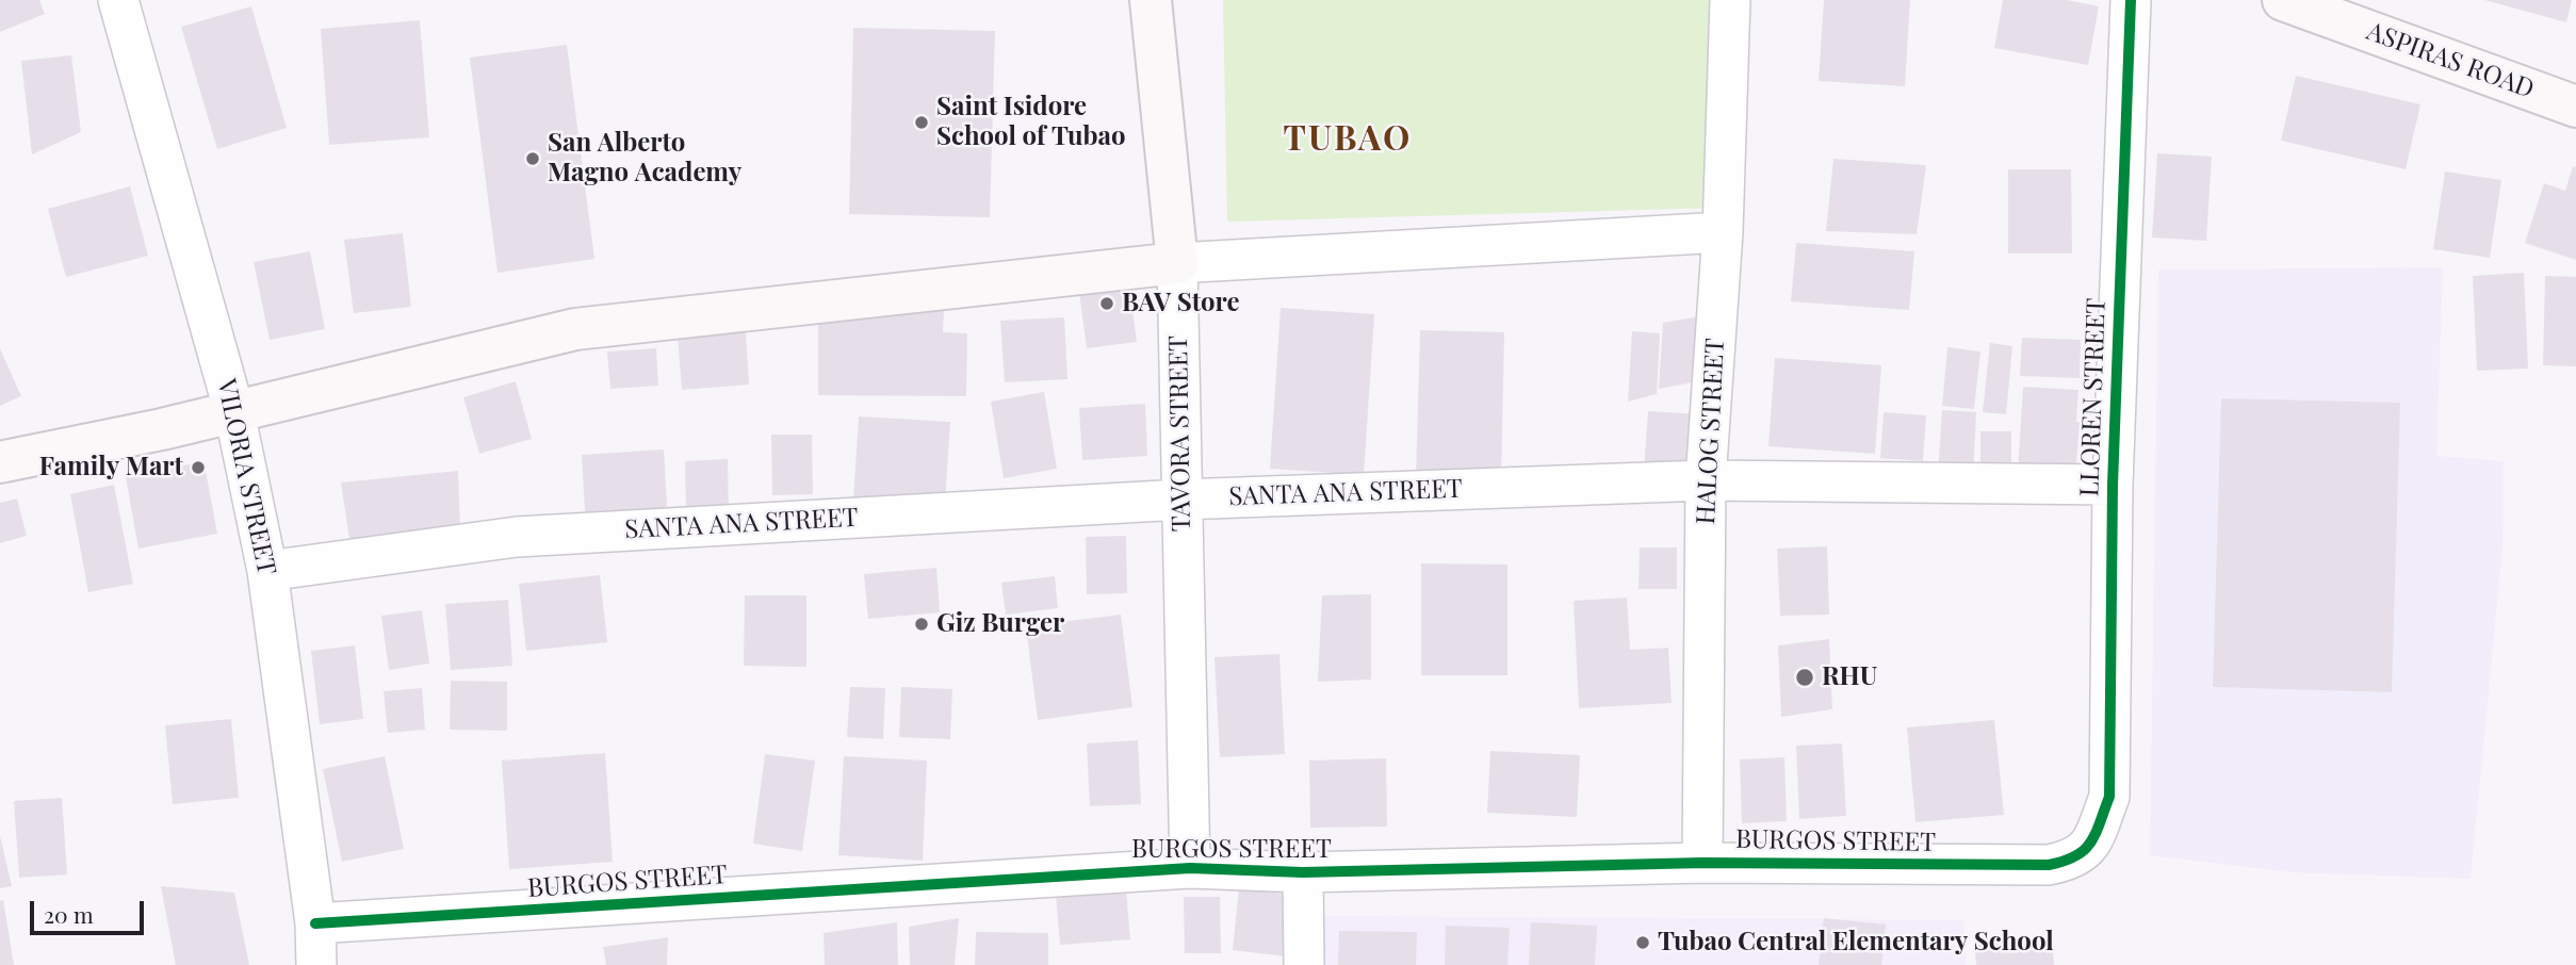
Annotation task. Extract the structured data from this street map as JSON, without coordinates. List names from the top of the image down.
{
  "streets": {
    "main road": ["ASPIRAS ROAD", "TAVORA STREET"],
    "street": [
      "LLOREN STREET",
      "HALOG STREET",
      "VILORIA STREET",
      "SANTA ANA STREET",
      "BURGOS STREET"
    ]
  },
  "crossings": [
    ["LLOREN STREET", "SANTA ANA STREET"],
    ["LLOREN STREET", "BURGOS STREET"],
    ["HALOG STREET", "SANTA ANA STREET"],
    ["HALOG STREET", "BURGOS STREET"],
    ["TAVORA STREET", "SANTA ANA STREET"],
    ["TAVORA STREET", "BURGOS STREET"],
    ["VILORIA STREET", "SANTA ANA STREET"],
    ["VILORIA STREET", "BURGOS STREET"]
  ],
  "districts": ["TUBAO"],
  "places": [
    "Saint Isidore School of Tubao",
    "San Alberto Magno Academy",
    "BAV Store",
    "Family Mart",
    "Giz Burger",
    "RHU",
    "Tubao Central Elementary School"
  ],
  "scale_bar": "20 m"
}
